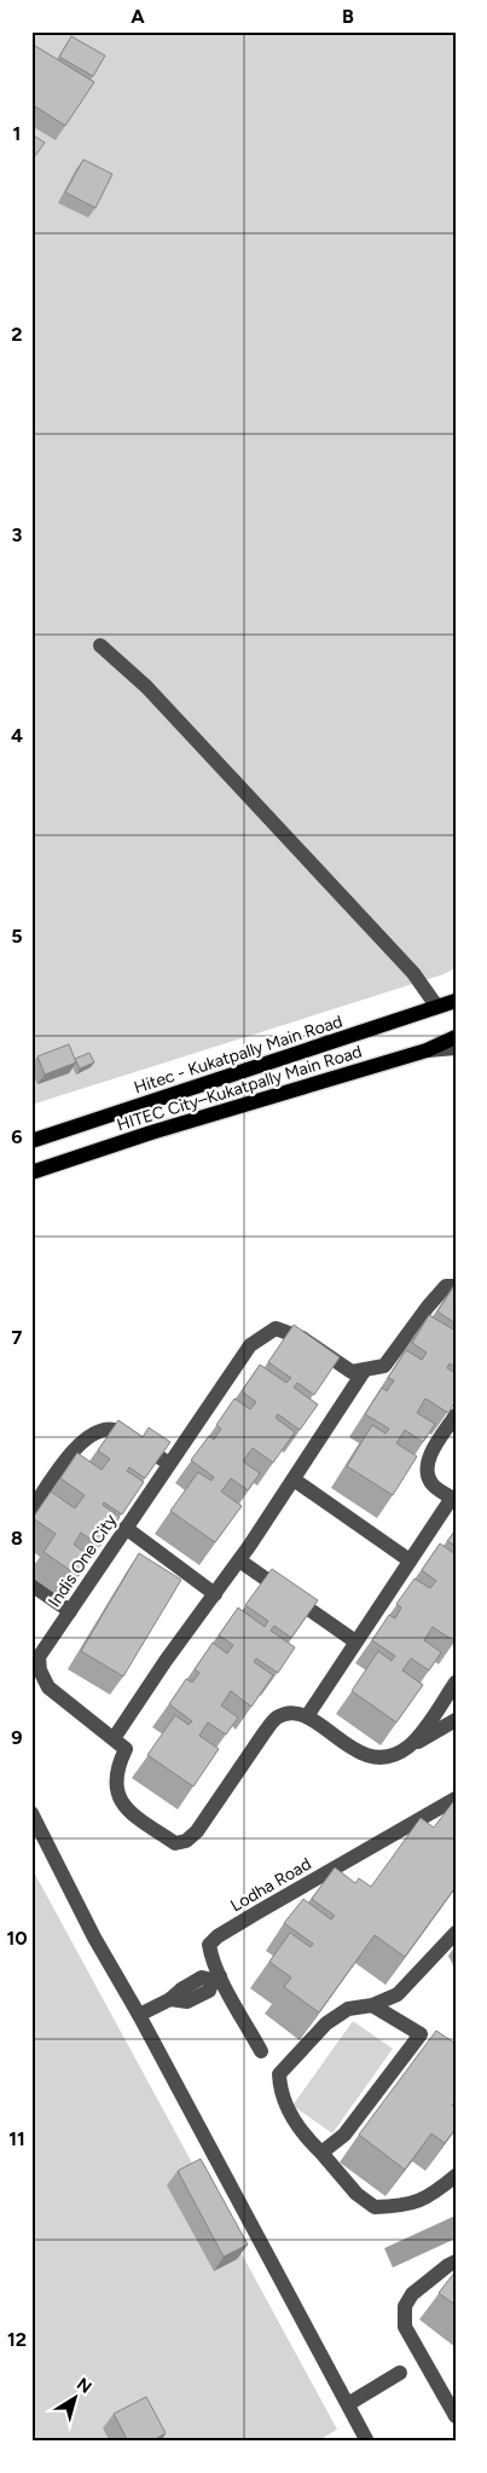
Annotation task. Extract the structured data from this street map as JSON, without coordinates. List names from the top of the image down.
{
  "streets": {
    "main road": ["Hitec - Kukatpally Main Road", "HITEC City–Kukatpally Main Road"],
    "street": ["Indis One City", "Lodha Road"]
  },
  "north": "top right",
  "grid": {
    "columns": ["A", "B"],
    "rows": [
      "1",
      "2",
      "3",
      "4",
      "5",
      "6",
      "7",
      "8",
      "9",
      "10",
      "11",
      "12"
    ]
  }
}
